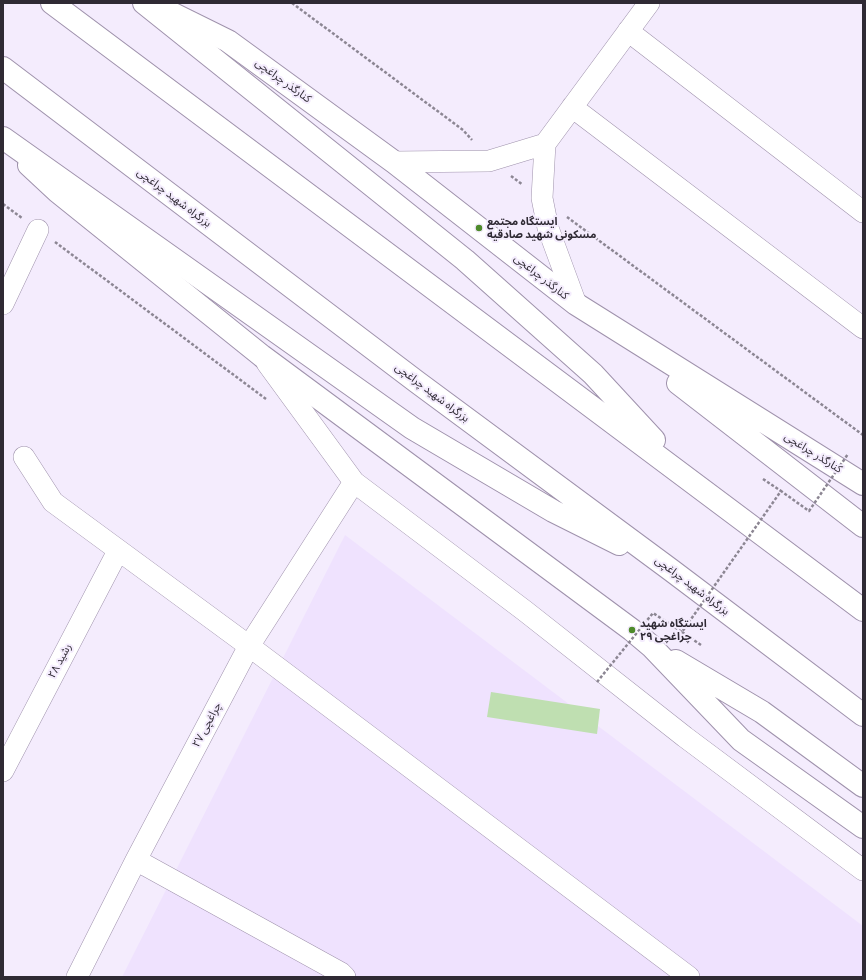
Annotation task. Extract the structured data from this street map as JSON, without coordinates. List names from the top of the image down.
{
  "streets": {
    "main road": ["کنارگذر چراغچی", "بزرگراه شهید چراغچی"],
    "street": ["رشید ۲۸", "چراغچی ۲۷"]
  },
  "places": ["ایستگاه مجتمع مسکونی شهید صادقیه", "ایستگاه شهید چراغچی ۲۹"]
}
